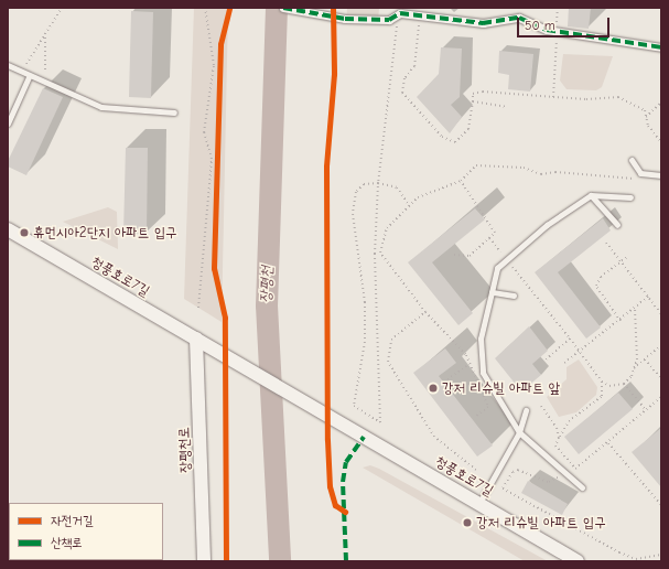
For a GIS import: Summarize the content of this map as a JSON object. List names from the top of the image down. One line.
{"streets":{"street":["청풍호로7길","장평천로"]},"crossings":[["청풍호로7길","장평천로"]],"water":["장평천"],"places":["휴먼시아2단지 아파트 입구","강저 리슈빌 아파트 앞","강저 리슈빌 아파트 입구"],"legend":["자전거길","산책로"],"scale_bar":"50 m"}
